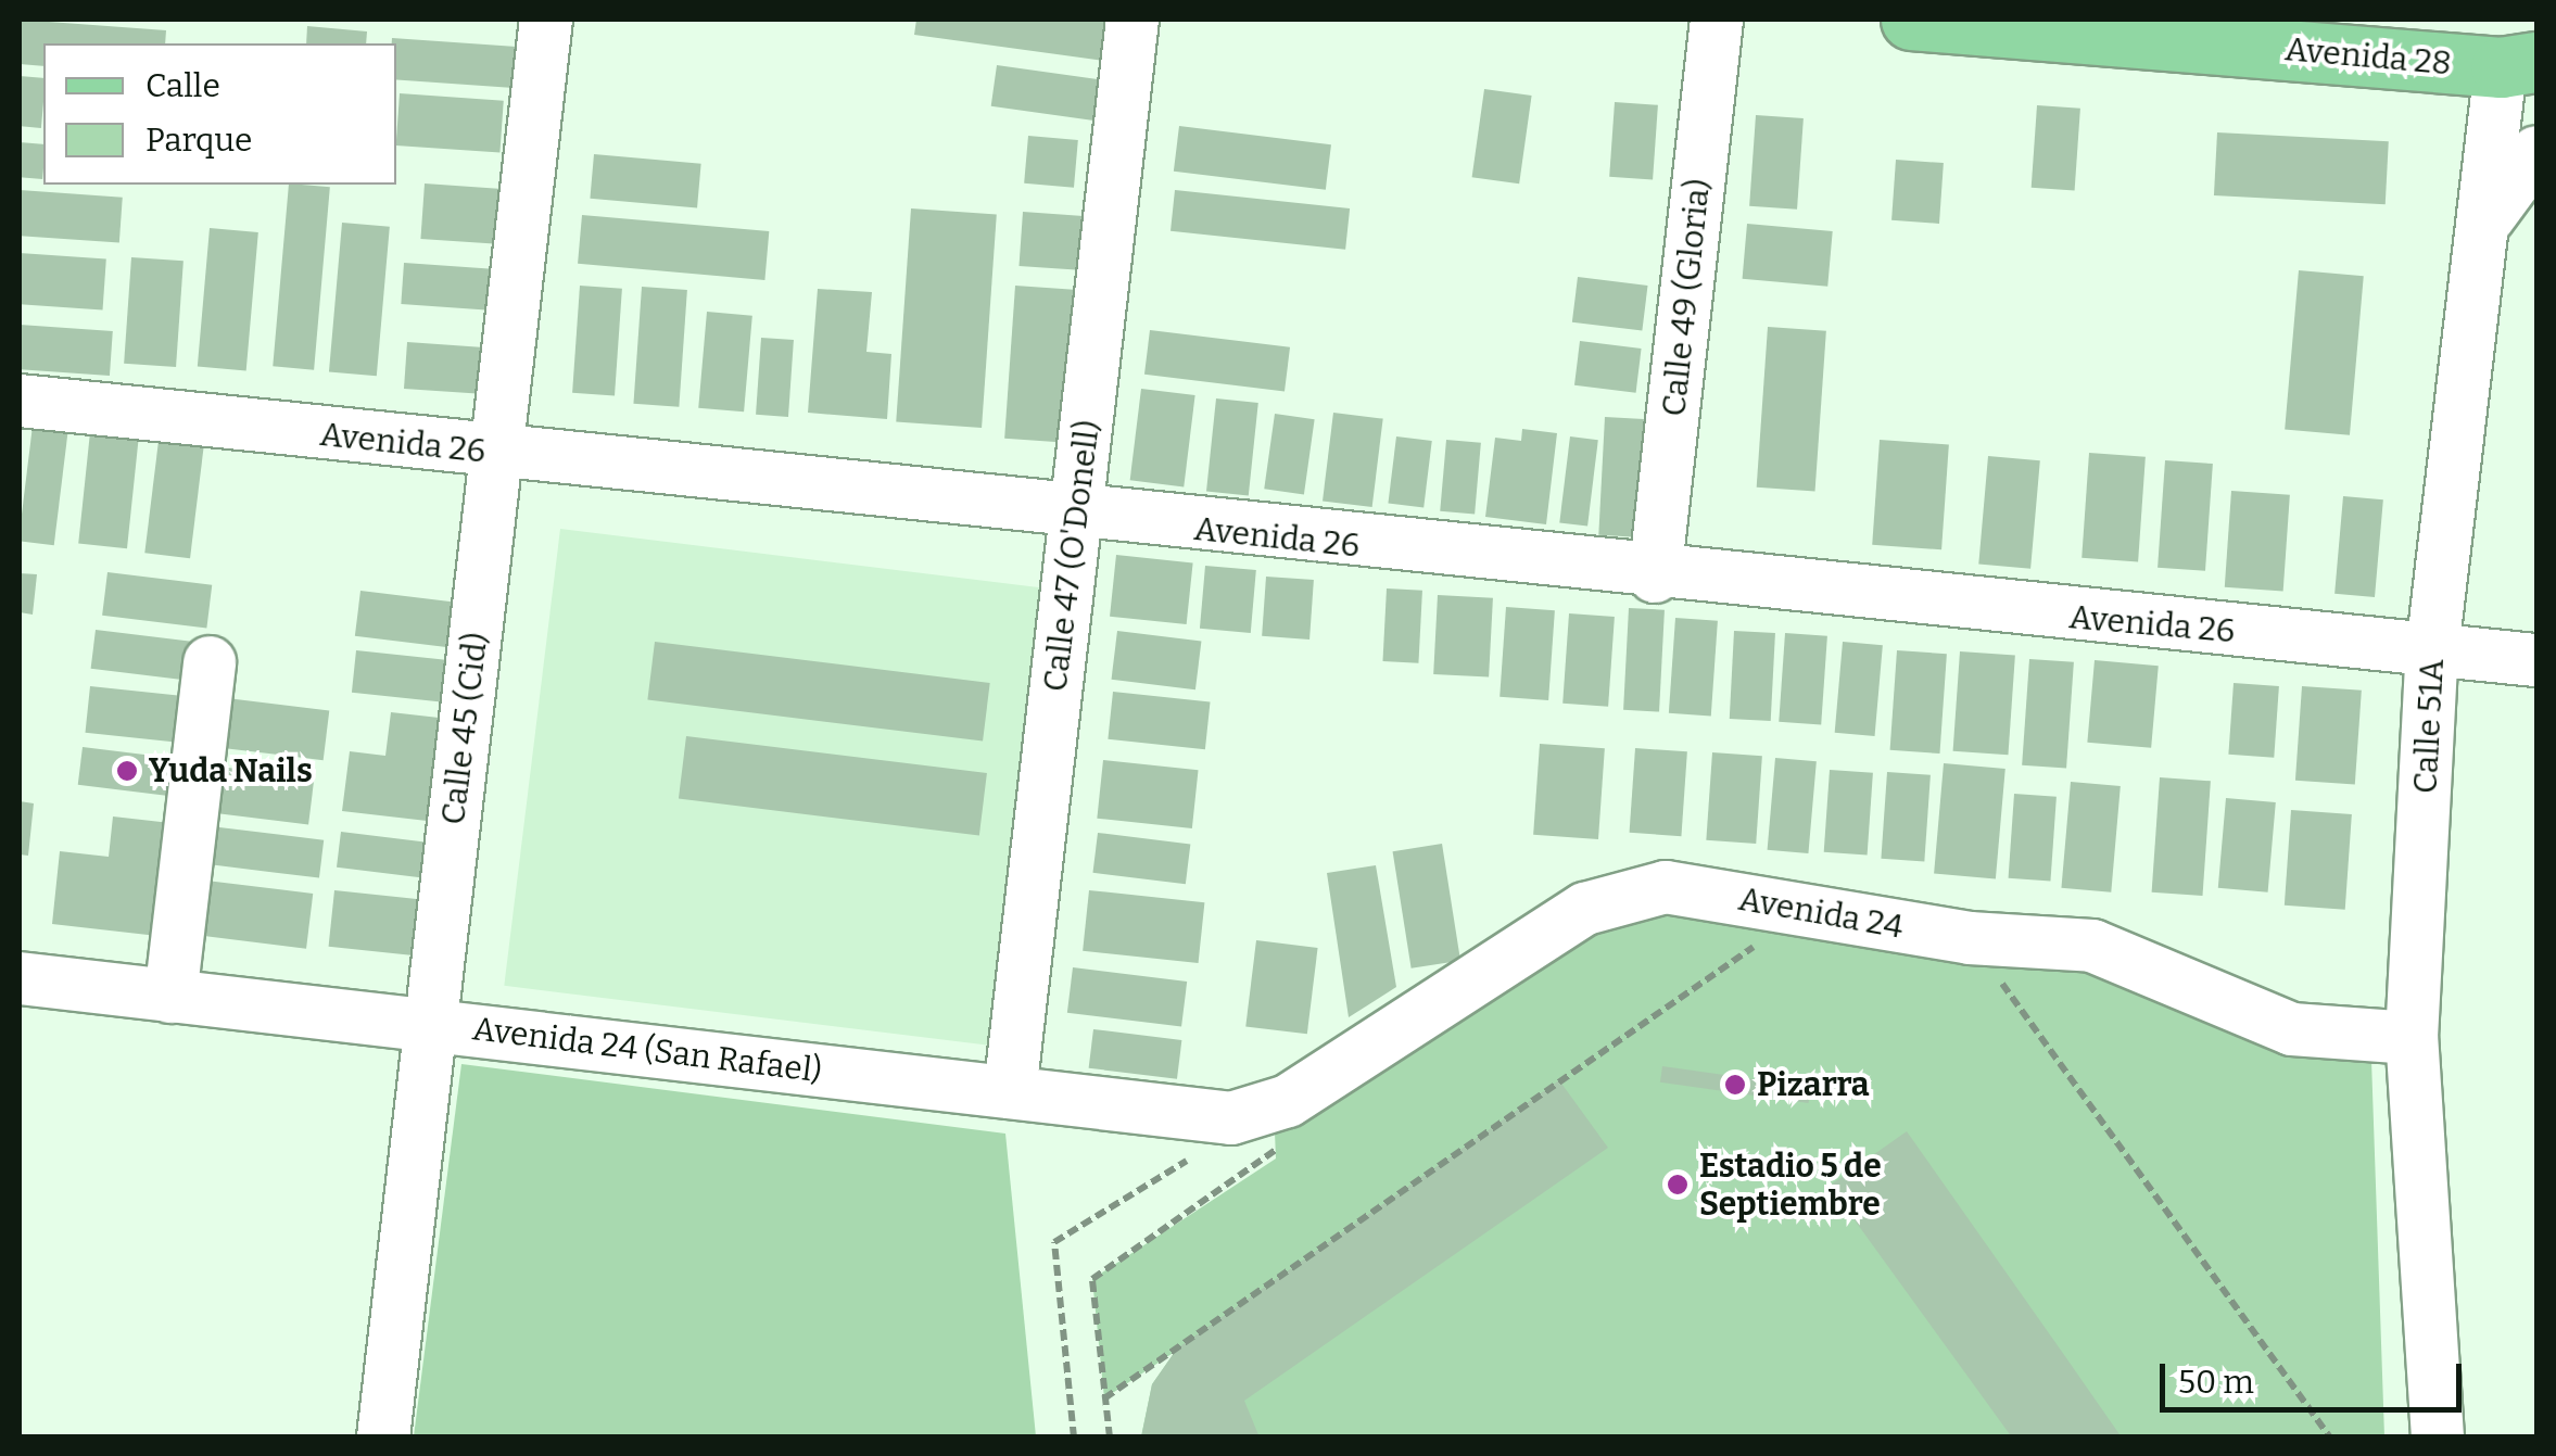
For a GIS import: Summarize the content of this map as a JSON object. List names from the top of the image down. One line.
{"streets":{"main road":["Avenida 28"],"street":["Calle 49 (Gloria)","Avenida 26","Calle 47 (O'Donell)","Calle 51A","Calle 45 (Cid)","Avenida 24","Avenida 24 (San Rafael)"]},"crossings":[["Avenida 28","Calle 51A"],["Calle 49 (Gloria)","Avenida 26"],["Avenida 26","Calle 47 (O'Donell)"],["Avenida 26","Calle 51A"],["Avenida 26","Calle 45 (Cid)"],["Calle 47 (O'Donell)","Avenida 24 (San Rafael)"],["Calle 51A","Avenida 24"],["Calle 45 (Cid)","Avenida 24 (San Rafael)"],["Avenida 24","Avenida 24 (San Rafael)"]],"places":["Yuda Nails","Pizarra","Estadio 5 de Septiembre"],"legend":["Calle","Parque"],"scale_bar":"50 m"}
